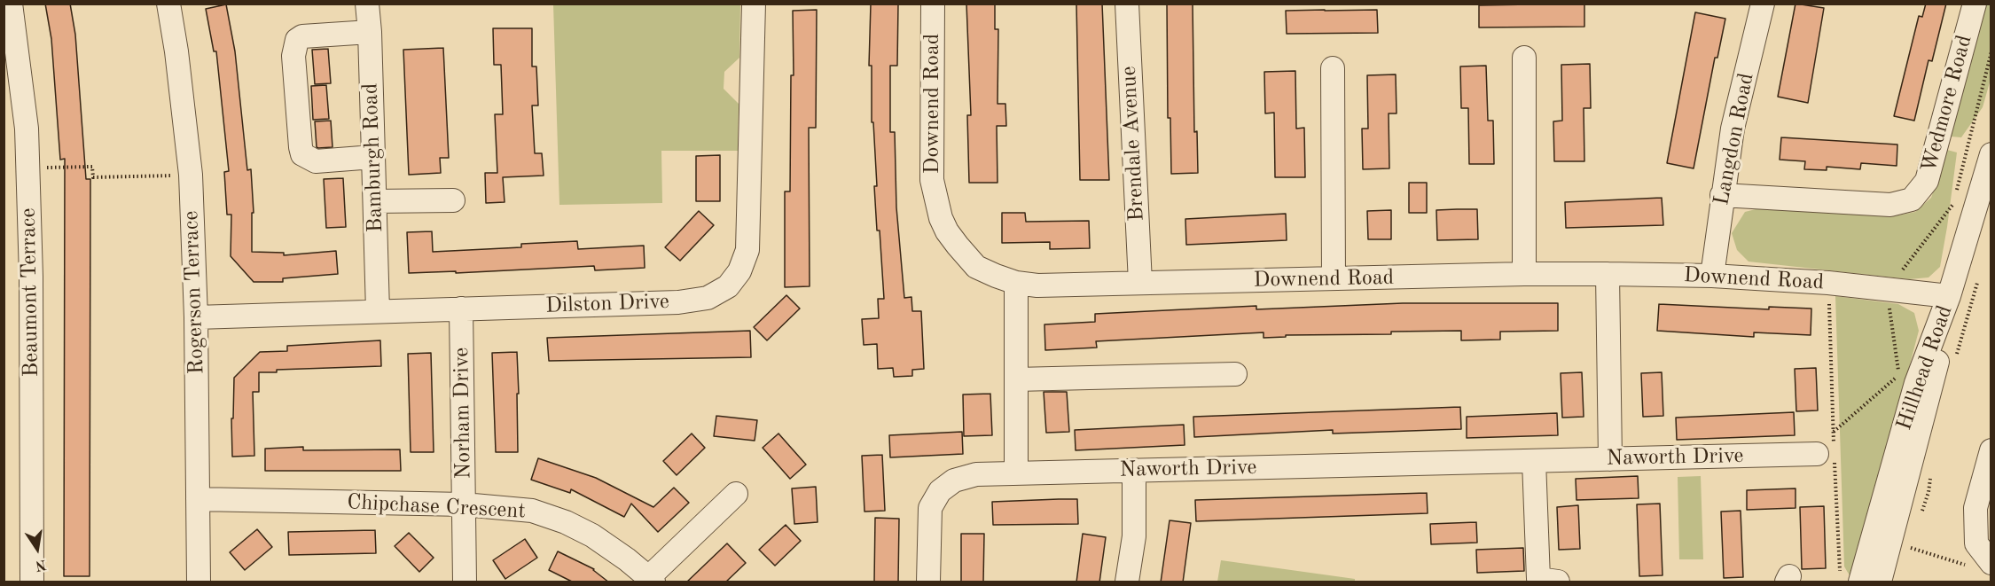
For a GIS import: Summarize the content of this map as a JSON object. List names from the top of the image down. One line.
{"streets":{"street":["Downend Road","Wedmore Road","Langdon Road","Brendale Avenue","Bamburgh Road","Beaumont Terrace","Rogerson Terrace","Dilston Drive","Hillhead Road","Norham Drive","Naworth Drive","Chipchase Crescent"]},"crossings":[["Downend Road","Langdon Road"],["Downend Road","Brendale Avenue"],["Downend Road","Hillhead Road"],["Wedmore Road","Langdon Road"],["Bamburgh Road","Dilston Drive"],["Rogerson Terrace","Dilston Drive"],["Rogerson Terrace","Chipchase Crescent"],["Dilston Drive","Norham Drive"],["Norham Drive","Chipchase Crescent"]],"north":"bottom"}
